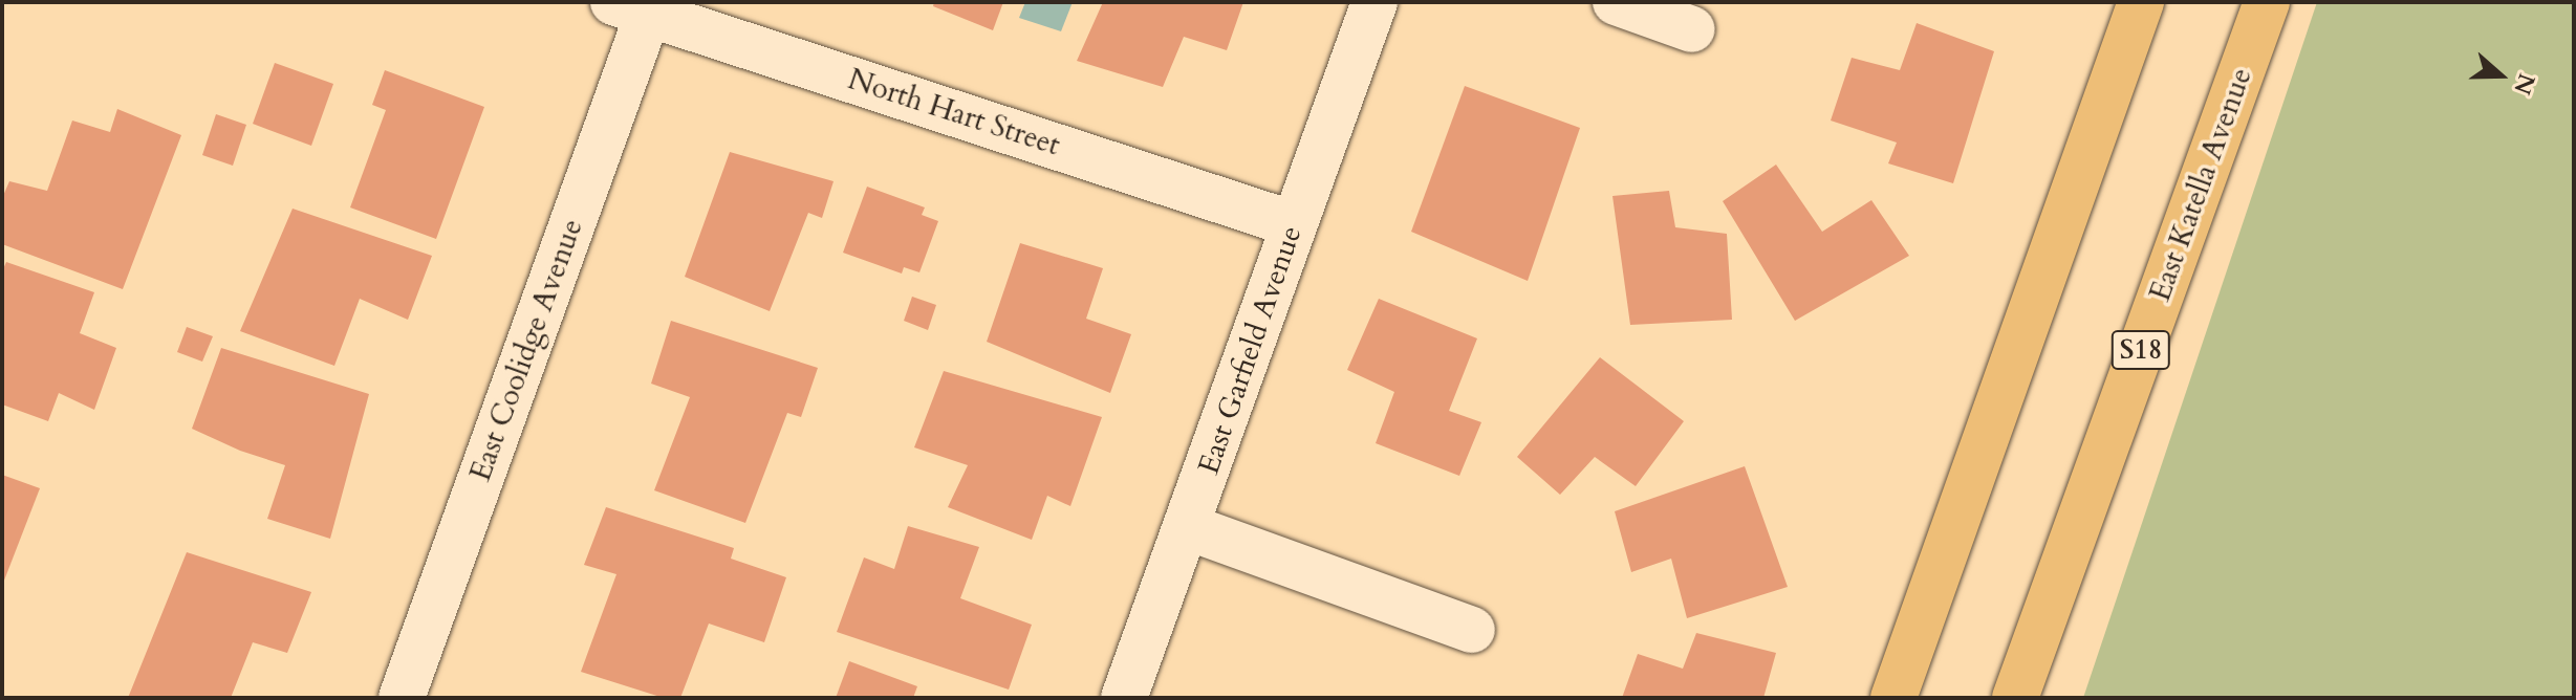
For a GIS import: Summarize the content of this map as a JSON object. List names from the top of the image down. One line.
{"streets":{"main road":["East Katella Avenue","S18"],"street":["North Hart Street","East Coolidge Avenue","East Garfield Avenue"]},"crossings":[["North Hart Street","East Coolidge Avenue"],["North Hart Street","East Garfield Avenue"]],"north":"right"}
